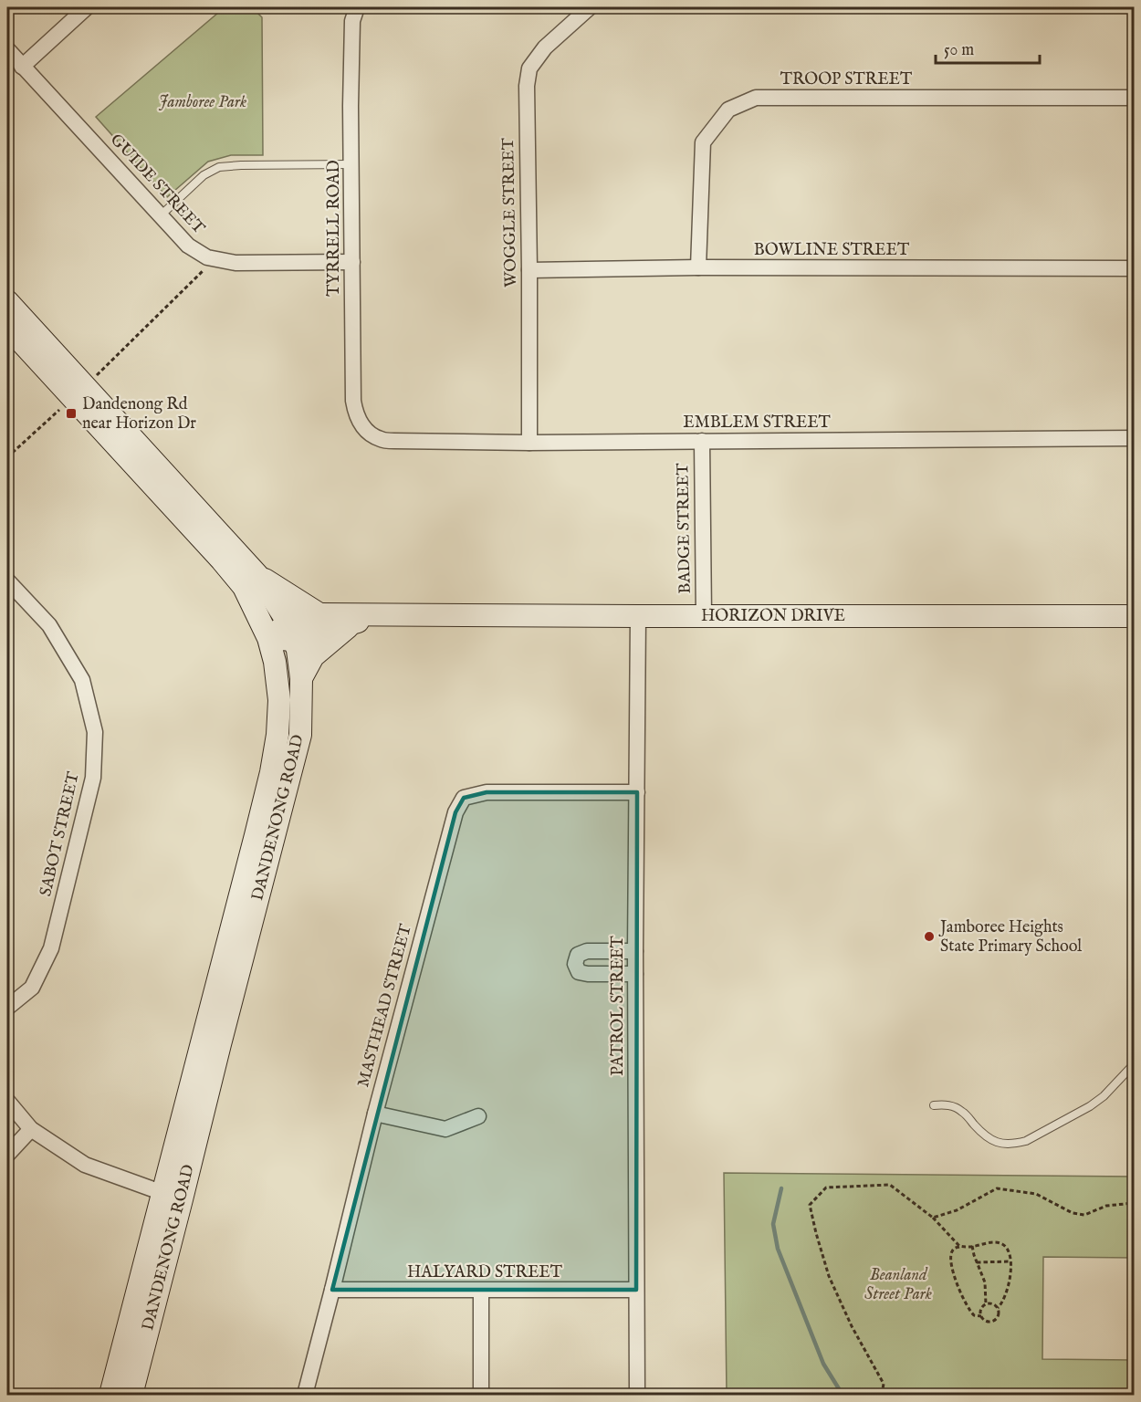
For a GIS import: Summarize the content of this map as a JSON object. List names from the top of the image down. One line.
{"streets":{"main road":["HORIZON DRIVE","DANDENONG ROAD"],"street":["TROOP STREET","GUIDE STREET","WOGGLE STREET","TYRRELL ROAD","BOWLINE STREET","EMBLEM STREET","BADGE STREET","SABOT STREET","MASTHEAD STREET","PATROL STREET","HALYARD STREET"]},"crossings":[["TROOP STREET","BOWLINE STREET"],["GUIDE STREET","TYRRELL ROAD"],["WOGGLE STREET","BOWLINE STREET"],["WOGGLE STREET","EMBLEM STREET"],["TYRRELL ROAD","EMBLEM STREET"],["EMBLEM STREET","BADGE STREET"],["BADGE STREET","HORIZON DRIVE"],["HORIZON DRIVE","DANDENONG ROAD"],["HORIZON DRIVE","PATROL STREET"],["MASTHEAD STREET","PATROL STREET"],["MASTHEAD STREET","HALYARD STREET"],["PATROL STREET","HALYARD STREET"]],"parks":["Jamboree Park","Beanland Street Park"],"places":{"transit":["Dandenong Rd near Horizon Dr"],"other":["Jamboree Heights State Primary School"]},"scale_bar":"50 m"}
